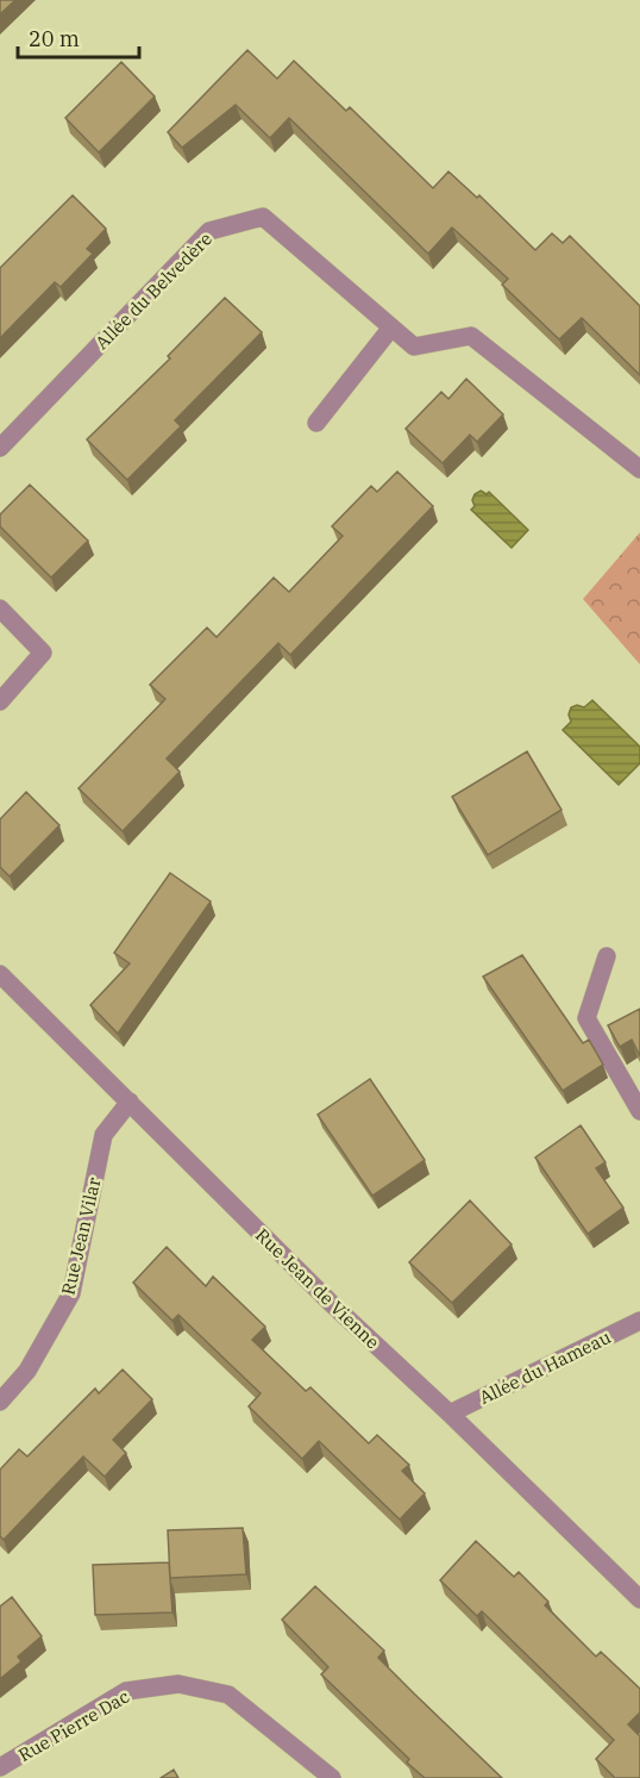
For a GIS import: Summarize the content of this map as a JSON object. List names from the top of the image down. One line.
{"streets":{"street":["Allée du Belvedère","Rue Jean Vilar","Rue Jean de Vienne","Allée du Hameau","Rue Pierre Dac"]},"crossings":[["Rue Jean Vilar","Rue Jean de Vienne"],["Rue Jean de Vienne","Allée du Hameau"]],"scale_bar":"20 m"}
